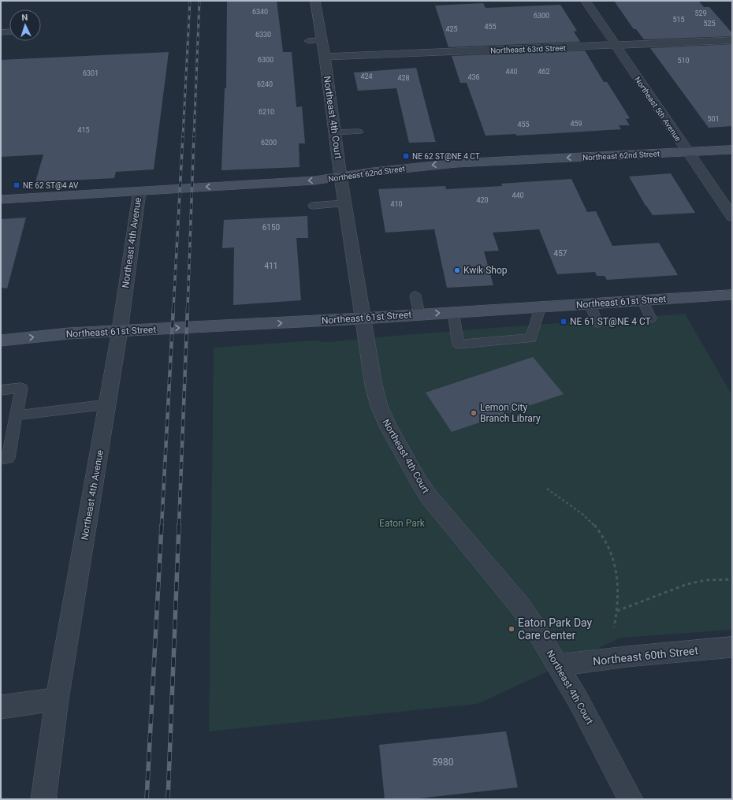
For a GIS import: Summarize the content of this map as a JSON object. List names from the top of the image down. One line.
{"streets":{"main road":["Northeast 62nd Street","Northeast 61st Street"],"street":["Northeast 63rd Street","Northeast 5th Avenue","Northeast 4th Court","Northeast 4th Avenue","Northeast 60th Street"]},"crossings":[["Northeast 63rd Street","Northeast 5th Avenue"],["Northeast 63rd Street","Northeast 4th Court"],["Northeast 5th Avenue","Northeast 62nd Street"],["Northeast 4th Court","Northeast 62nd Street"],["Northeast 4th Court","Northeast 61st Street"],["Northeast 4th Court","Northeast 60th Street"],["Northeast 62nd Street","Northeast 4th Avenue"],["Northeast 4th Avenue","Northeast 61st Street"]],"one_way":["Northeast 62nd Street","Northeast 61st Street"],"parks":["Eaton Park"],"places":{"transit":["NE 62 ST@NE 4 CT","NE 62 ST@4 AV","NE 61 ST@NE 4 CT"],"other":["Kwik Shop","Lemon City Branch Library","Eaton Park Day Care Center"]},"house_numbers":["6340","529","6300","515","525","455","425","6330","6300","510","440","462","6301","424","436","428","6240","6210","501","459","455","415","6200","440","420","410","6150","457","411","5980"],"north":"top"}
